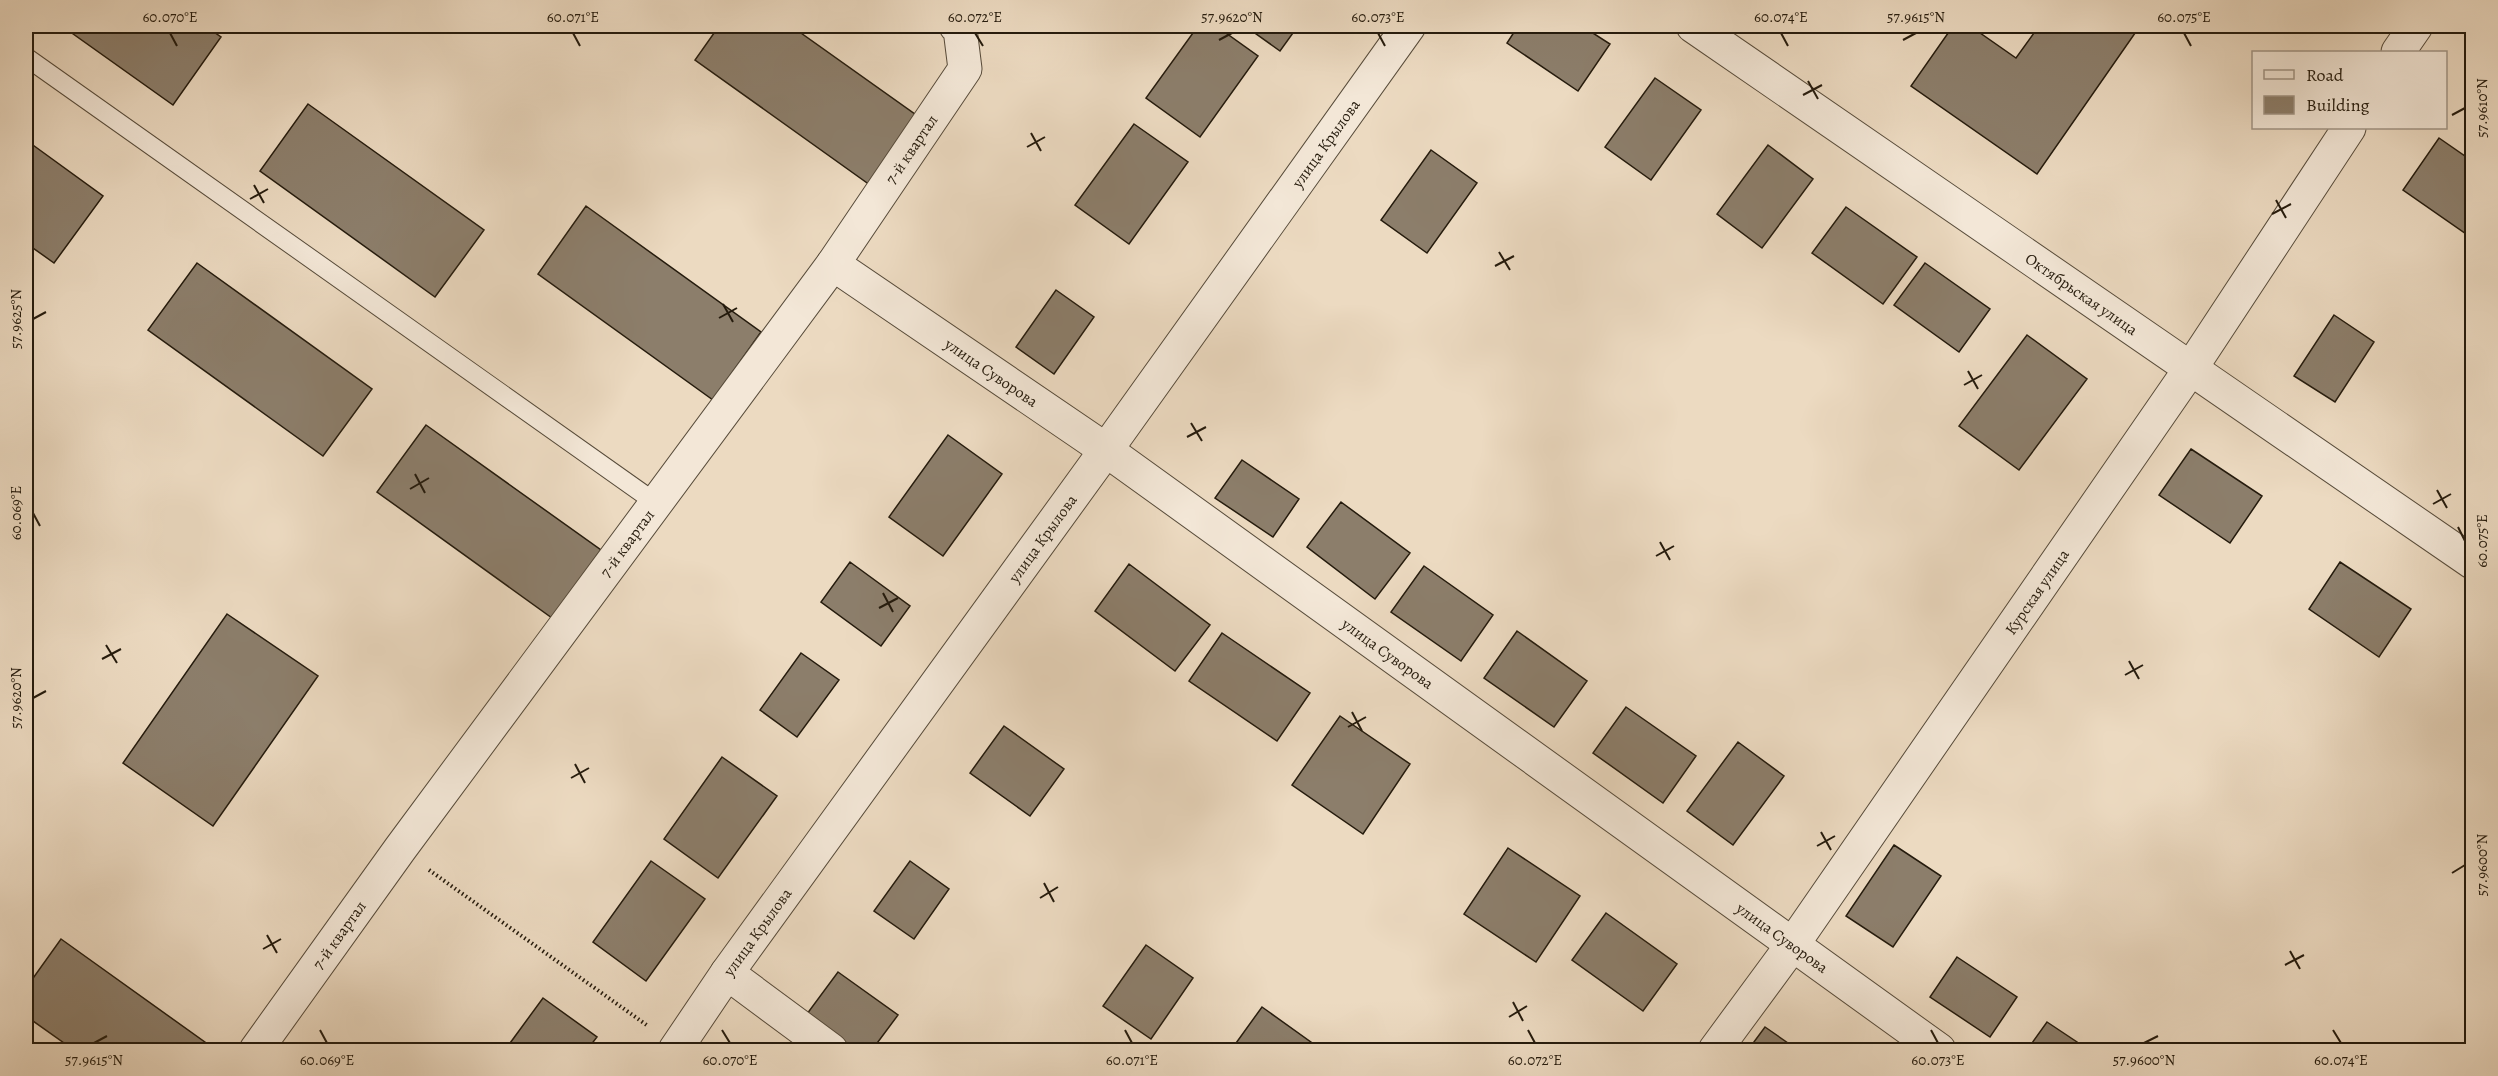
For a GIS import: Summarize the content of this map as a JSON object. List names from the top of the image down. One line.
{"streets":{"street":["улица Крылова","7-й квартал","Октябрьская улица","улица Суворова","Курская улица"]},"crossings":[["улица Крылова","улица Суворова"],["7-й квартал","улица Суворова"],["Октябрьская улица","Курская улица"],["улица Суворова","Курская улица"]],"legend":["Road","Building"],"coordinates":["60.070°E","60.071°E","60.072°E","57.9620°N","60.073°E","60.074°E","57.9615°N","60.075°E","57.9610°N","57.9625°N","60.069°E","57.9600°N"]}
